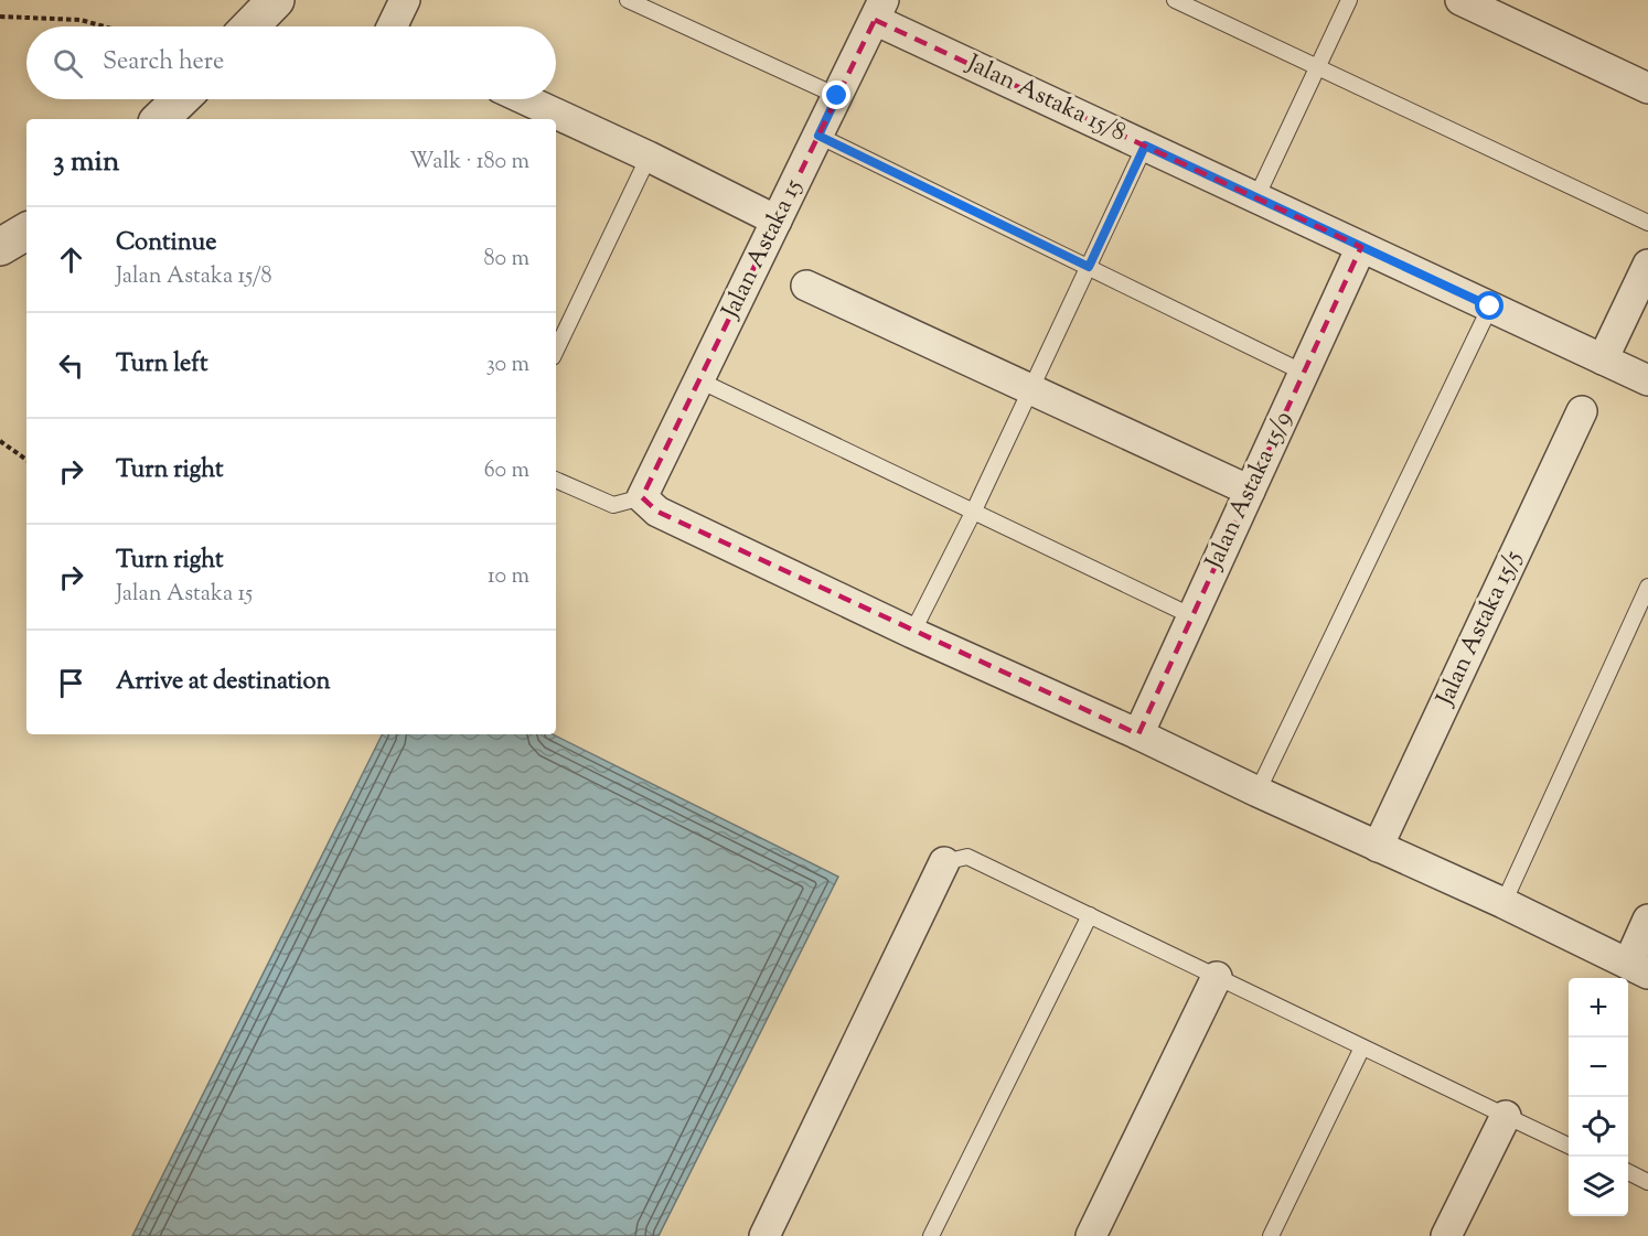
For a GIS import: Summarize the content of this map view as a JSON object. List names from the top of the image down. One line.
{"streets":{"street":["Jalan Astaka 15/8","Jalan Astaka 15","Jalan Astaka 15/9","Jalan Astaka 15/5"]},"crossings":[["Jalan Astaka 15/8","Jalan Astaka 15"],["Jalan Astaka 15/8","Jalan Astaka 15/9"]],"page":{"search":"Search here","heading":["3 min","Walk · 180 m"],"list":[["Continue","Jalan Astaka 15/8","80 m"],["Turn left","30 m"],["Turn right","60 m"],["Turn right","Jalan Astaka 15","10 m"],"Arrive at destination"],"map_buttons":["+","−"]}}
